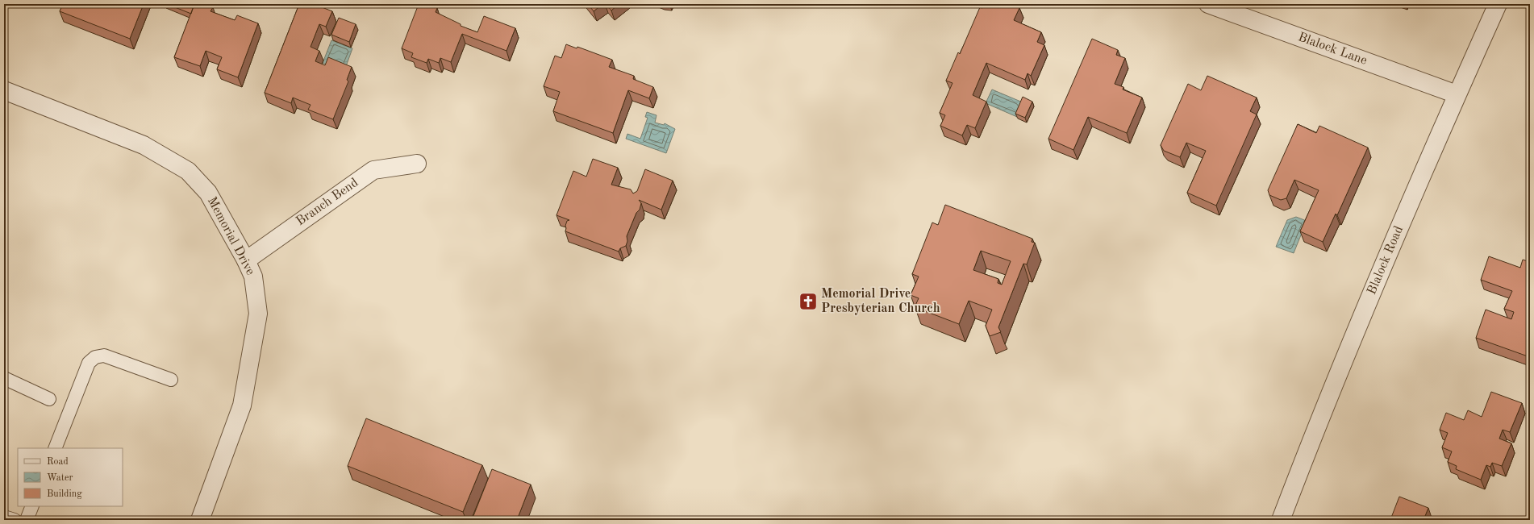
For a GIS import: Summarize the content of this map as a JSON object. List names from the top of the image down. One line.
{"streets":{"street":["Blalock Lane","Branch Bend","Memorial Drive","Blalock Road"]},"crossings":[["Blalock Lane","Blalock Road"],["Branch Bend","Memorial Drive"]],"places":{"church":["Memorial Drive Presbyterian Church"]},"legend":["Road","Water","Building"]}
